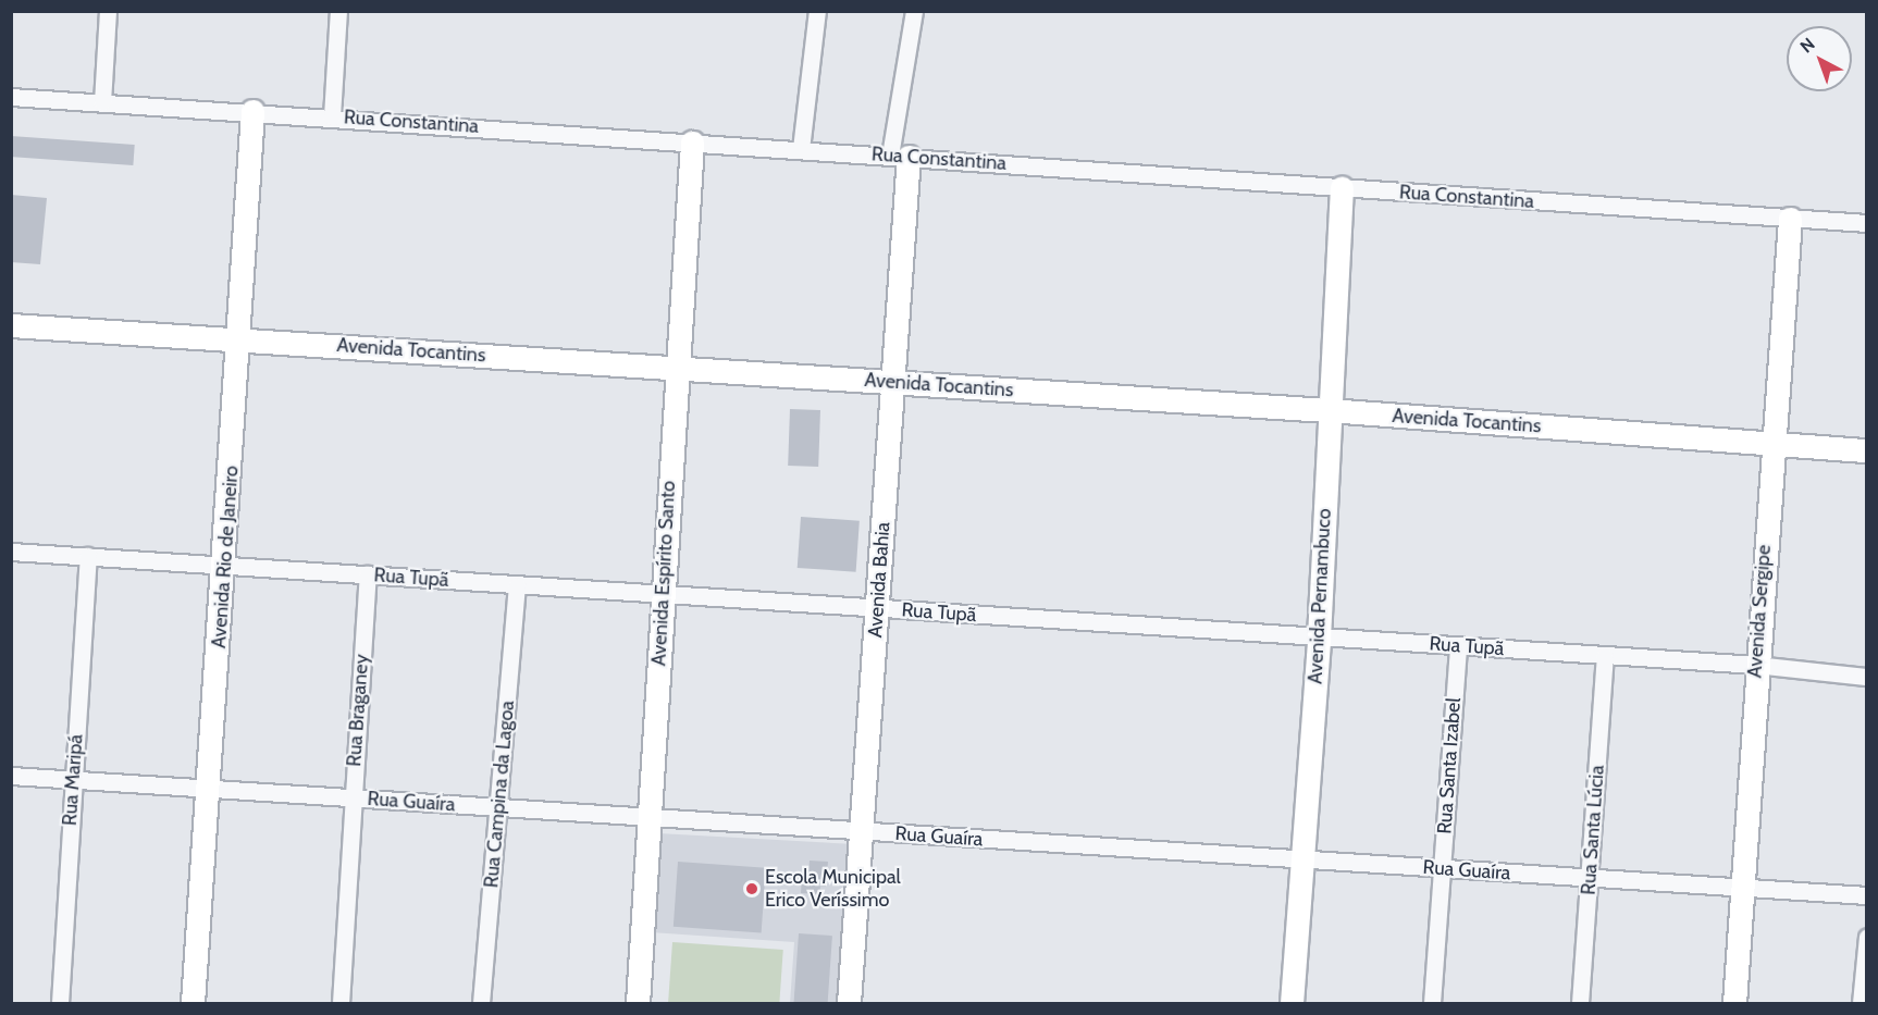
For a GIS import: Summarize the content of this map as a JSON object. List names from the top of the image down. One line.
{"streets":{"street":["Rua Constantina","Avenida Tocantins","Avenida Rio de Janeiro","Avenida Espírito Santo","Rua Tupã","Avenida Bahia","Avenida Pernambuco","Avenida Sergipe","Rua Braganey","Rua Santa Izabel","Rua Maripá","Rua Campina da Lagoa","Rua Guaíra","Rua Santa Lúcia"]},"crossings":[["Rua Constantina","Avenida Rio de Janeiro"],["Rua Constantina","Avenida Espírito Santo"],["Rua Constantina","Avenida Bahia"],["Rua Constantina","Avenida Pernambuco"],["Rua Constantina","Avenida Sergipe"],["Avenida Tocantins","Avenida Rio de Janeiro"],["Avenida Tocantins","Avenida Espírito Santo"],["Avenida Tocantins","Avenida Bahia"],["Avenida Tocantins","Avenida Pernambuco"],["Avenida Tocantins","Avenida Sergipe"],["Avenida Rio de Janeiro","Rua Tupã"],["Avenida Rio de Janeiro","Rua Guaíra"],["Avenida Espírito Santo","Rua Tupã"],["Avenida Espírito Santo","Rua Guaíra"],["Rua Tupã","Avenida Bahia"],["Rua Tupã","Avenida Pernambuco"],["Rua Tupã","Avenida Sergipe"],["Rua Tupã","Rua Braganey"],["Rua Tupã","Rua Santa Izabel"],["Rua Tupã","Rua Maripá"],["Rua Tupã","Rua Campina da Lagoa"],["Rua Tupã","Rua Santa Lúcia"],["Avenida Bahia","Rua Guaíra"],["Avenida Pernambuco","Rua Guaíra"],["Avenida Sergipe","Rua Guaíra"],["Rua Braganey","Rua Guaíra"],["Rua Santa Izabel","Rua Guaíra"],["Rua Maripá","Rua Guaíra"],["Rua Campina da Lagoa","Rua Guaíra"],["Rua Guaíra","Rua Santa Lúcia"]],"places":["Escola Municipal Erico Veríssimo"],"north":"top left"}
